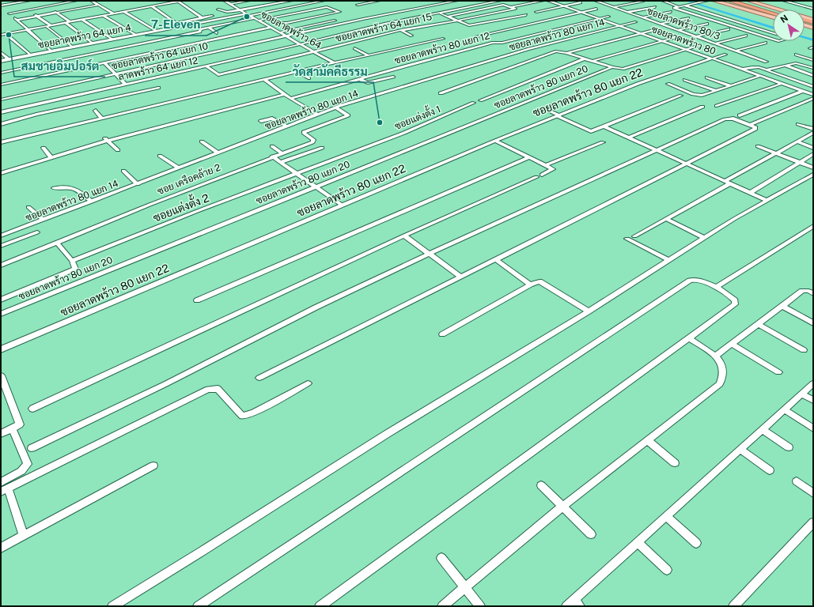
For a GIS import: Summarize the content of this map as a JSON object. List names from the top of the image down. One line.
{"streets":{"street":["ซอยลาดพร้าว 80/3","ซอยลาดพร้าว 64 แยก 15","ซอยลาดพร้าว 64","ซอยลาดพร้าว 80 แยก 14","ซอยลาดพร้าว 64 แยก 4","ซอยลาดพร้าว 80","ซอยลาดพร้าว 80 แยก 12","ซอยลาดพร้าว 64 แยก 10","ลาดพร้าว 64 แยก 12","ซอยลาดพร้าว 80 แยก 20","ซอยลาดพร้าว 80 แยก 22","ซอยแต่งตั้ง 1","ซอย เครือคล้าย 2","ซอยแต่งตั้ง 2"]},"crossings":[["ซอยลาดพร้าว 64 แยก 15","ซอยลาดพร้าว 64"],["ซอยลาดพร้าว 64 แยก 15","ลาดพร้าว 64 แยก 12"],["ซอยลาดพร้าว 64","ซอยลาดพร้าว 64 แยก 4"],["ซอยลาดพร้าว 64","ซอยลาดพร้าว 64 แยก 10"],["ซอยลาดพร้าว 64","ลาดพร้าว 64 แยก 12"],["ซอยลาดพร้าว 80 แยก 14","ซอยลาดพร้าว 80"],["ซอยลาดพร้าว 80 แยก 14","ซอย เครือคล้าย 2"],["ซอยลาดพร้าว 80","ซอยลาดพร้าว 80 แยก 12"],["ซอยลาดพร้าว 80","ซอยลาดพร้าว 80 แยก 20"],["ซอยลาดพร้าว 80","ซอยลาดพร้าว 80 แยก 22"],["ซอยแต่งตั้ง 1","ซอยแต่งตั้ง 2"]],"places":["7-Eleven","สมชายอิมปอร์ต","วัดสามัคคีธรรม"],"north":"top left"}
